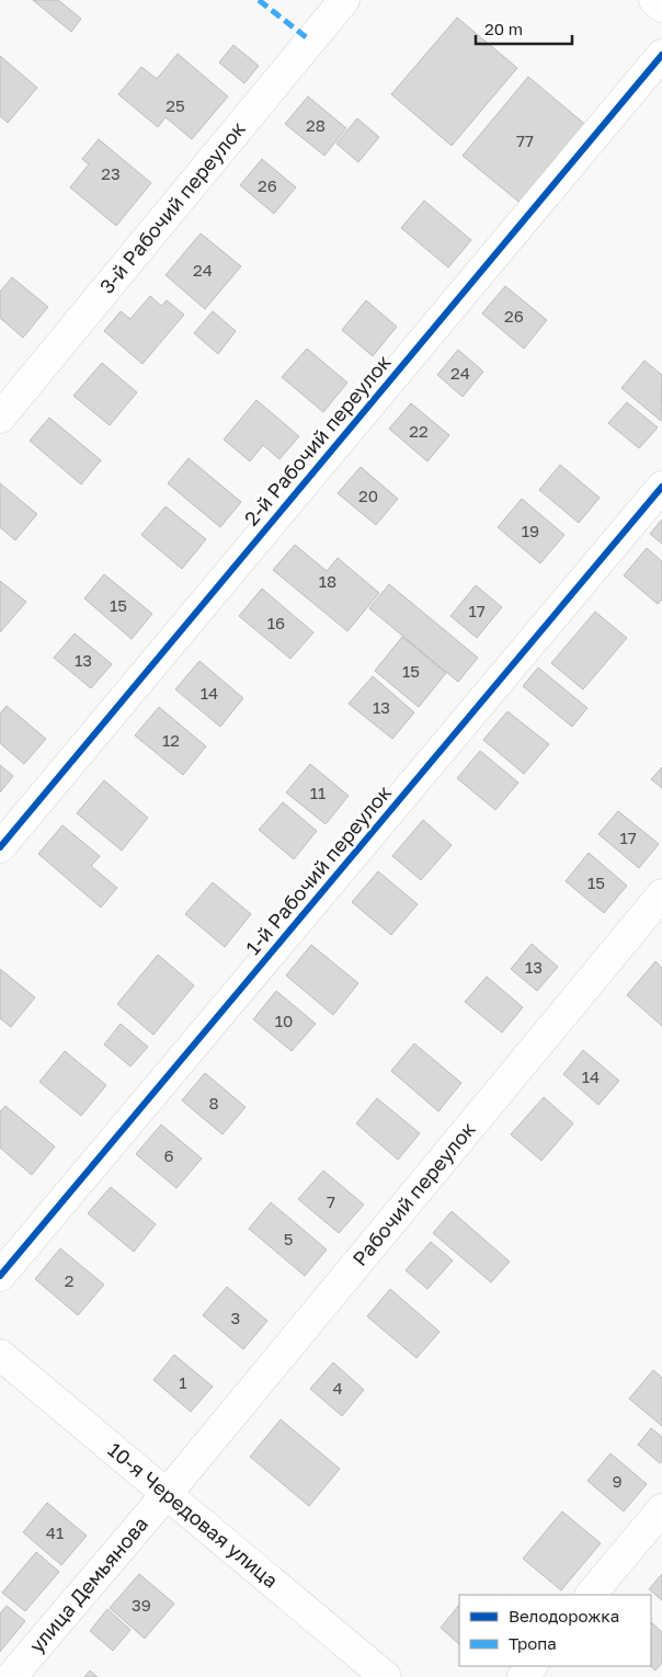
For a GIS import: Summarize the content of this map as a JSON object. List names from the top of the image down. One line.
{"streets":{"street":["3-й Рабочий переулок","2-й Рабочий переулок","1-й Рабочий переулок","Рабочий переулок","10-я Чередовая улица","улица Демьянова"]},"crossings":[["Рабочий переулок","10-я Чередовая улица"],["Рабочий переулок","улица Демьянова"],["10-я Чередовая улица","улица Демьянова"]],"house_numbers":["25","28","77","23","26","24","26","24","22","20","19","18","15","17","16","13","15","14","13","12","11","17","15","13","10","14","8","6","7","5","2","3","1","4","9","41","39"],"legend":["Велодорожка","Тропа"],"scale_bar":"20 m"}
